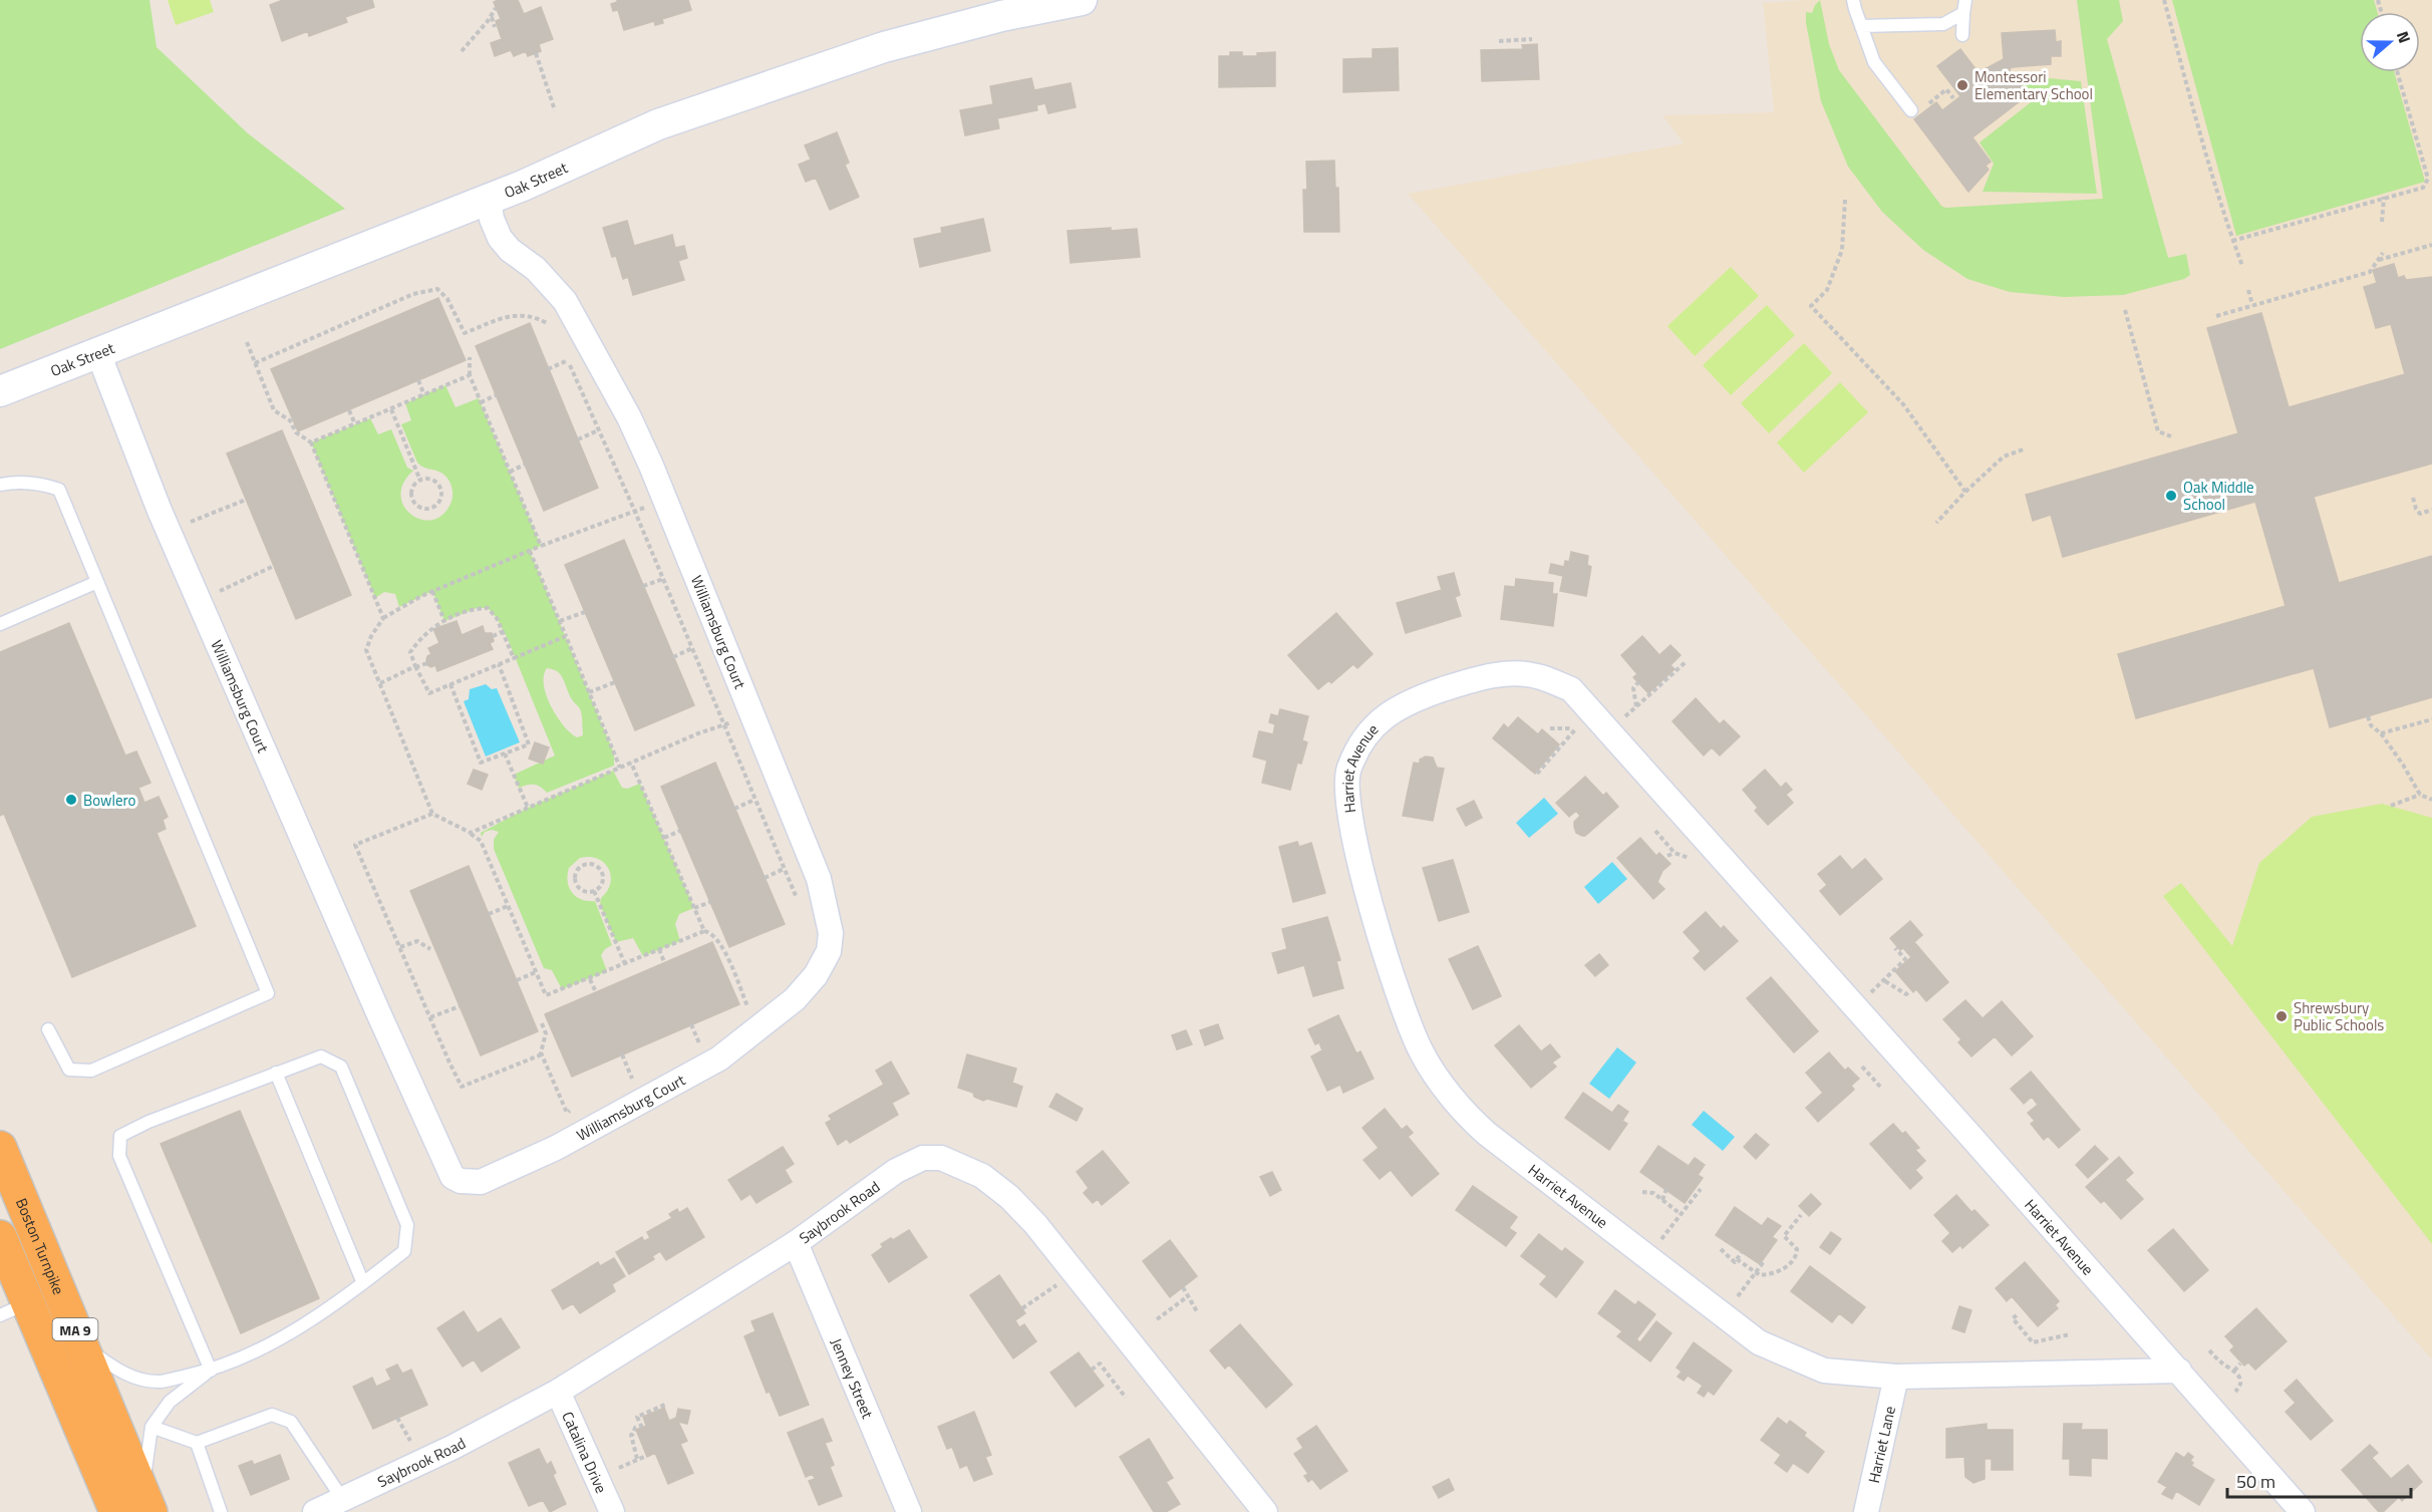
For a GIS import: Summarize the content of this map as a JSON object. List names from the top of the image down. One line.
{"streets":{"highway":["Boston Turnpike","MA 9"],"street":["Oak Street","Williamsburg Court","Harriet Avenue","Saybrook Road","Jenney Street","Harriet Lane","Catalina Drive"]},"crossings":[["Oak Street","Williamsburg Court"],["Harriet Avenue","Harriet Lane"],["Saybrook Road","Jenney Street"],["Saybrook Road","Catalina Drive"]],"places":["Montessori Elementary School","Oak Middle School","Bowlero","Shrewsbury Public Schools"],"scale_bar":"50 m","north":"right"}
